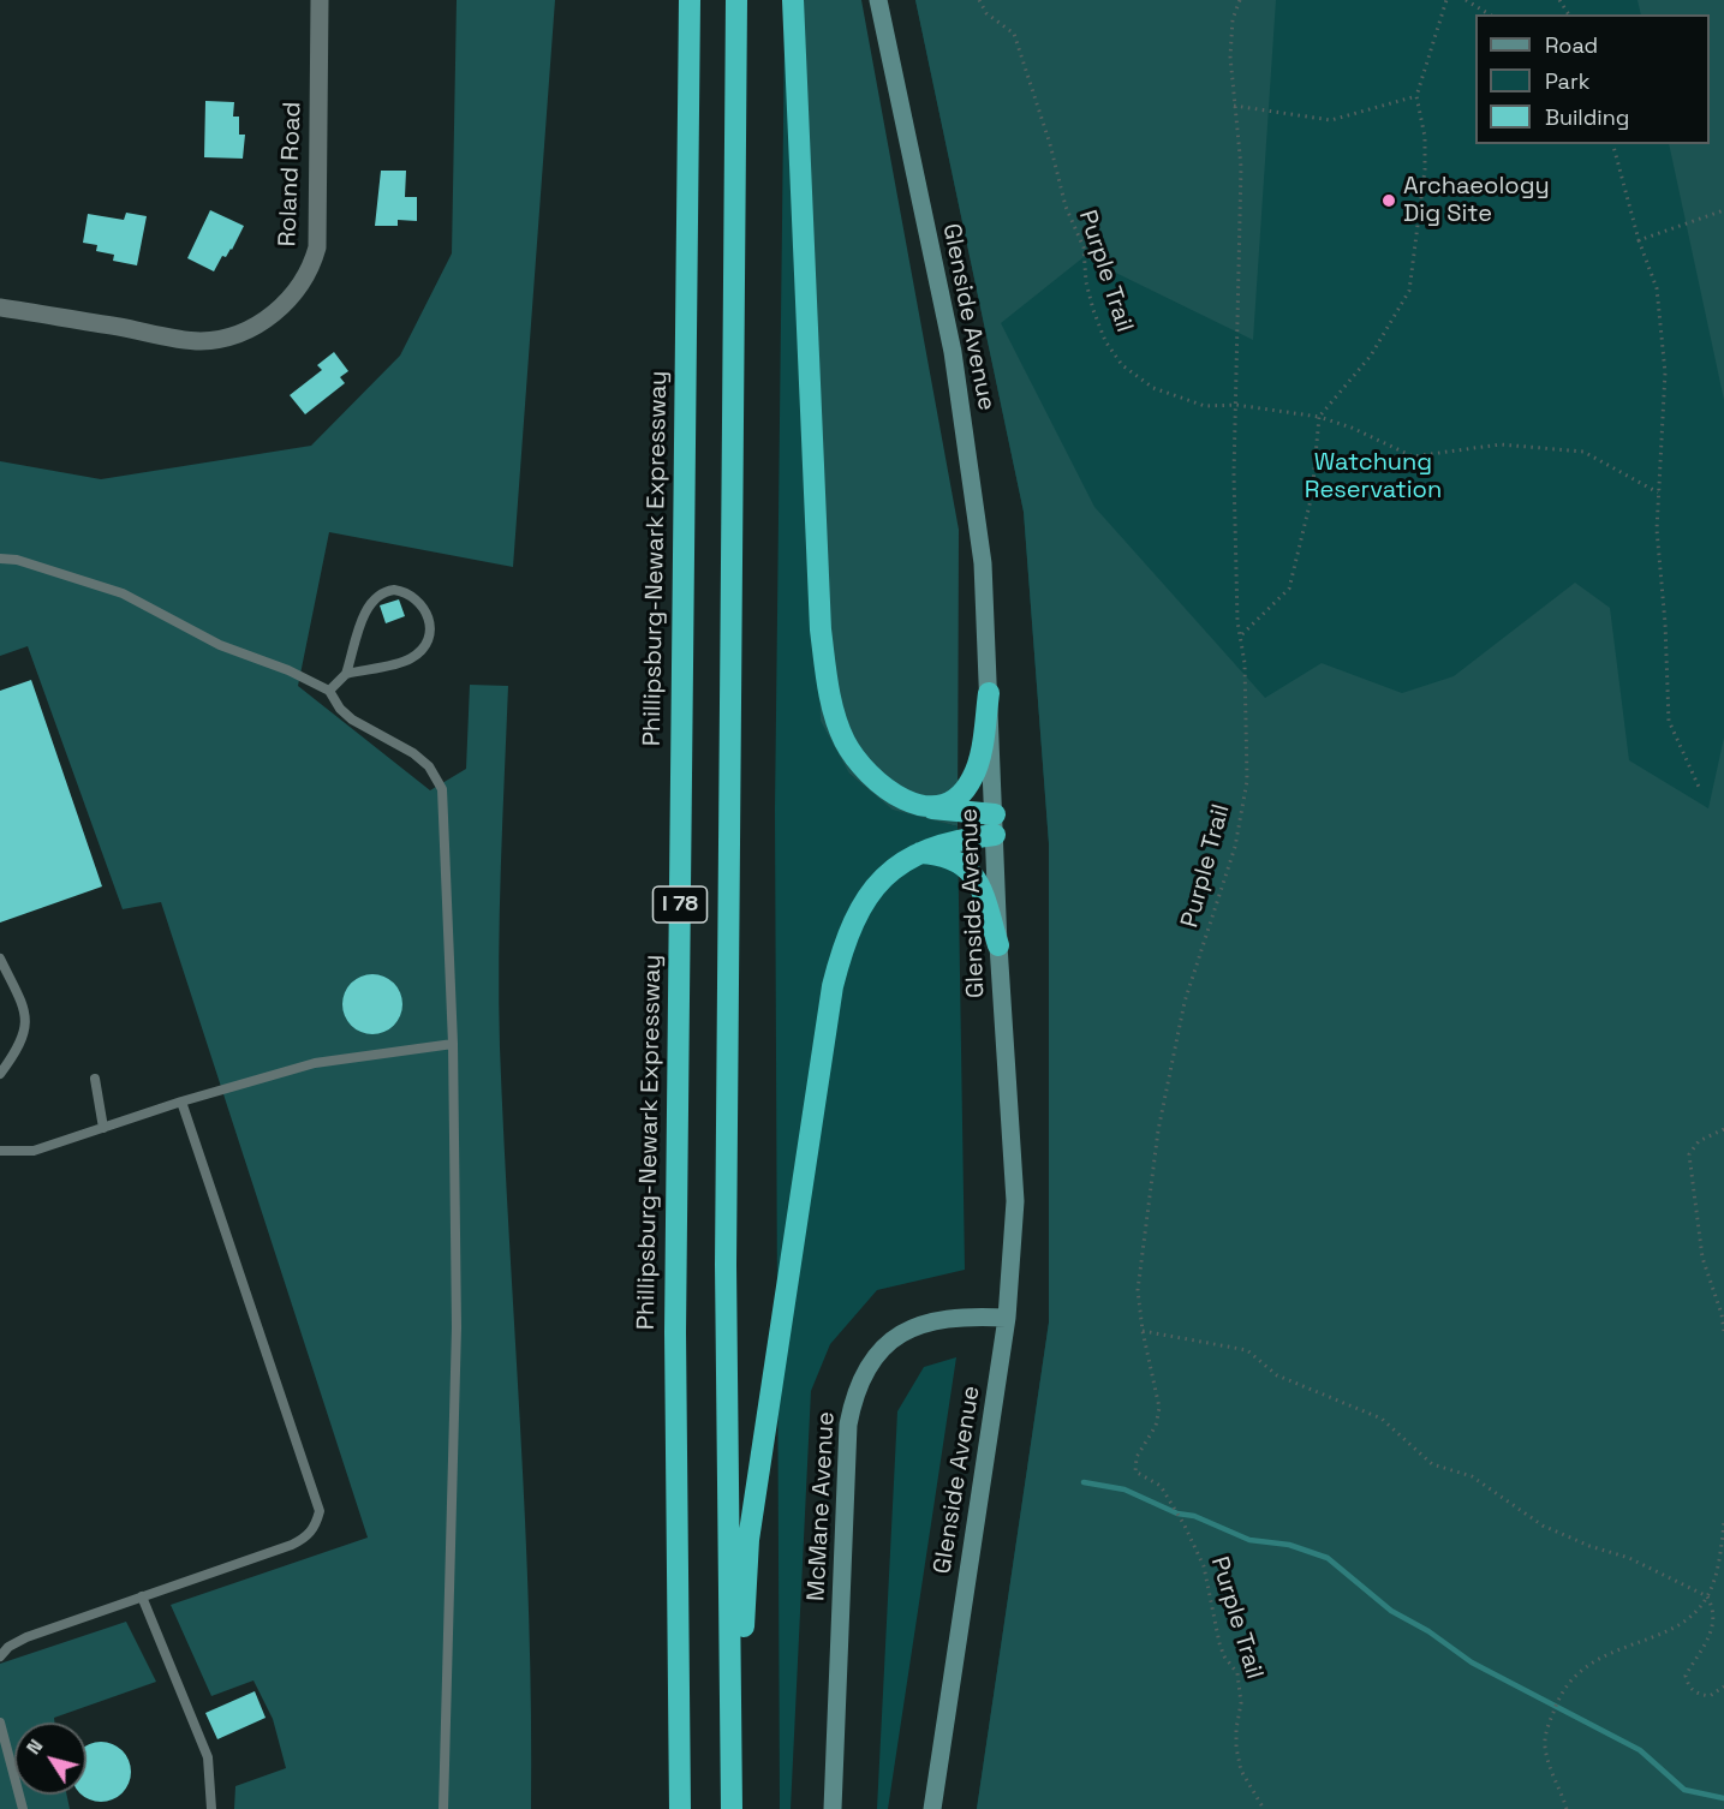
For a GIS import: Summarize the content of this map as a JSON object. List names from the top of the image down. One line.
{"streets":{"highway":["Phillipsburg-Newark Expressway","I 78"],"main road":["Glenside Avenue","McMane Avenue"],"street":["Roland Road"],"path":["Purple Trail"]},"crossings":[["Glenside Avenue","McMane Avenue"]],"parks":["Watchung Reservation"],"places":["Archaeology Dig Site"],"legend":["Road","Park","Building"],"north":"top left"}
